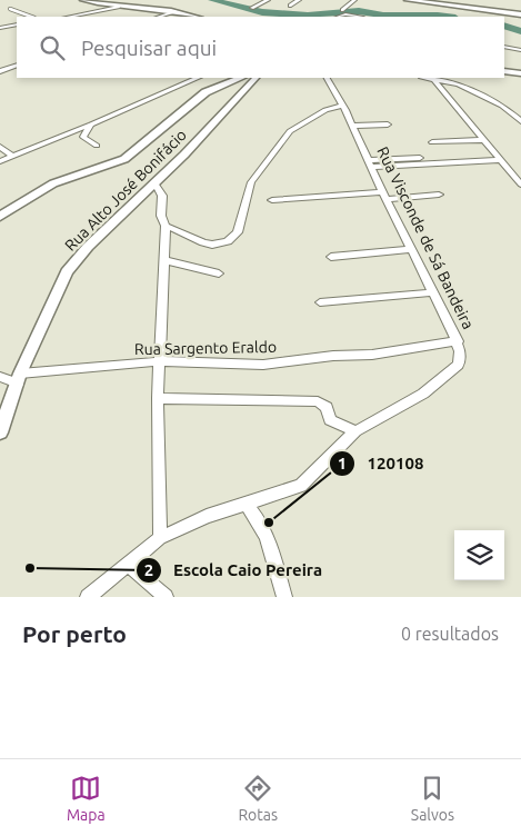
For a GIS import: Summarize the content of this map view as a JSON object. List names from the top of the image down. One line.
{"streets":{"street":["Rua Alto José Bonifácio","Rua Visconde de Sá Bandeira","Rua Sargento Eraldo"]},"crossings":[["Rua Alto José Bonifácio","Rua Sargento Eraldo"],["Rua Visconde de Sá Bandeira","Rua Sargento Eraldo"]],"places":["120108","Escola Caio Pereira"],"page":{"search":"Pesquisar aqui","heading":["Por perto","0 resultados"],"nav":["Mapa","Rotas","Salvos"]}}
